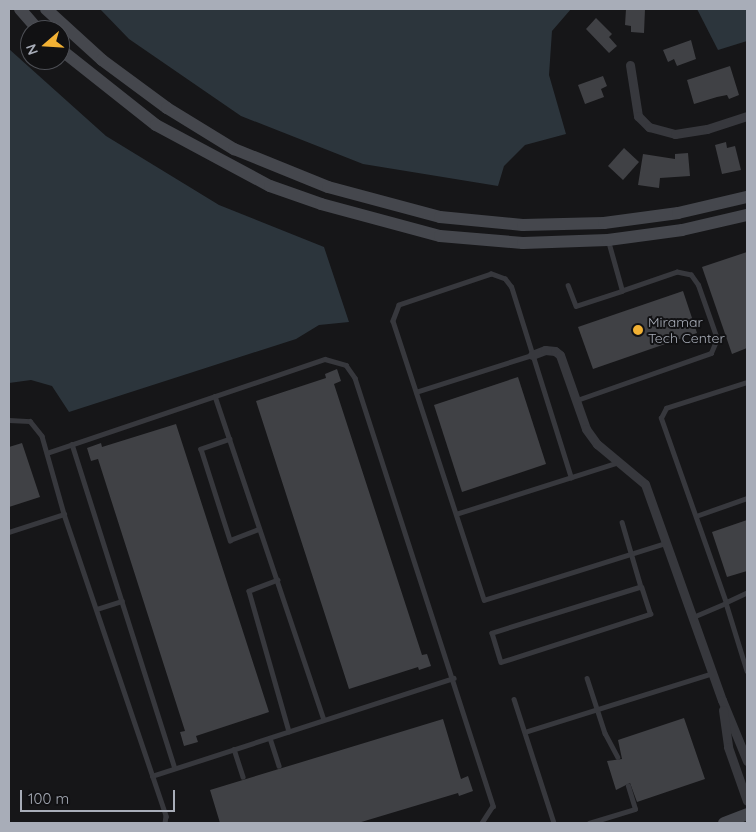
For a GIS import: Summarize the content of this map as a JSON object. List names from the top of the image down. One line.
{"places":["Miramar Tech Center"],"scale_bar":"100 m","north":"left"}
